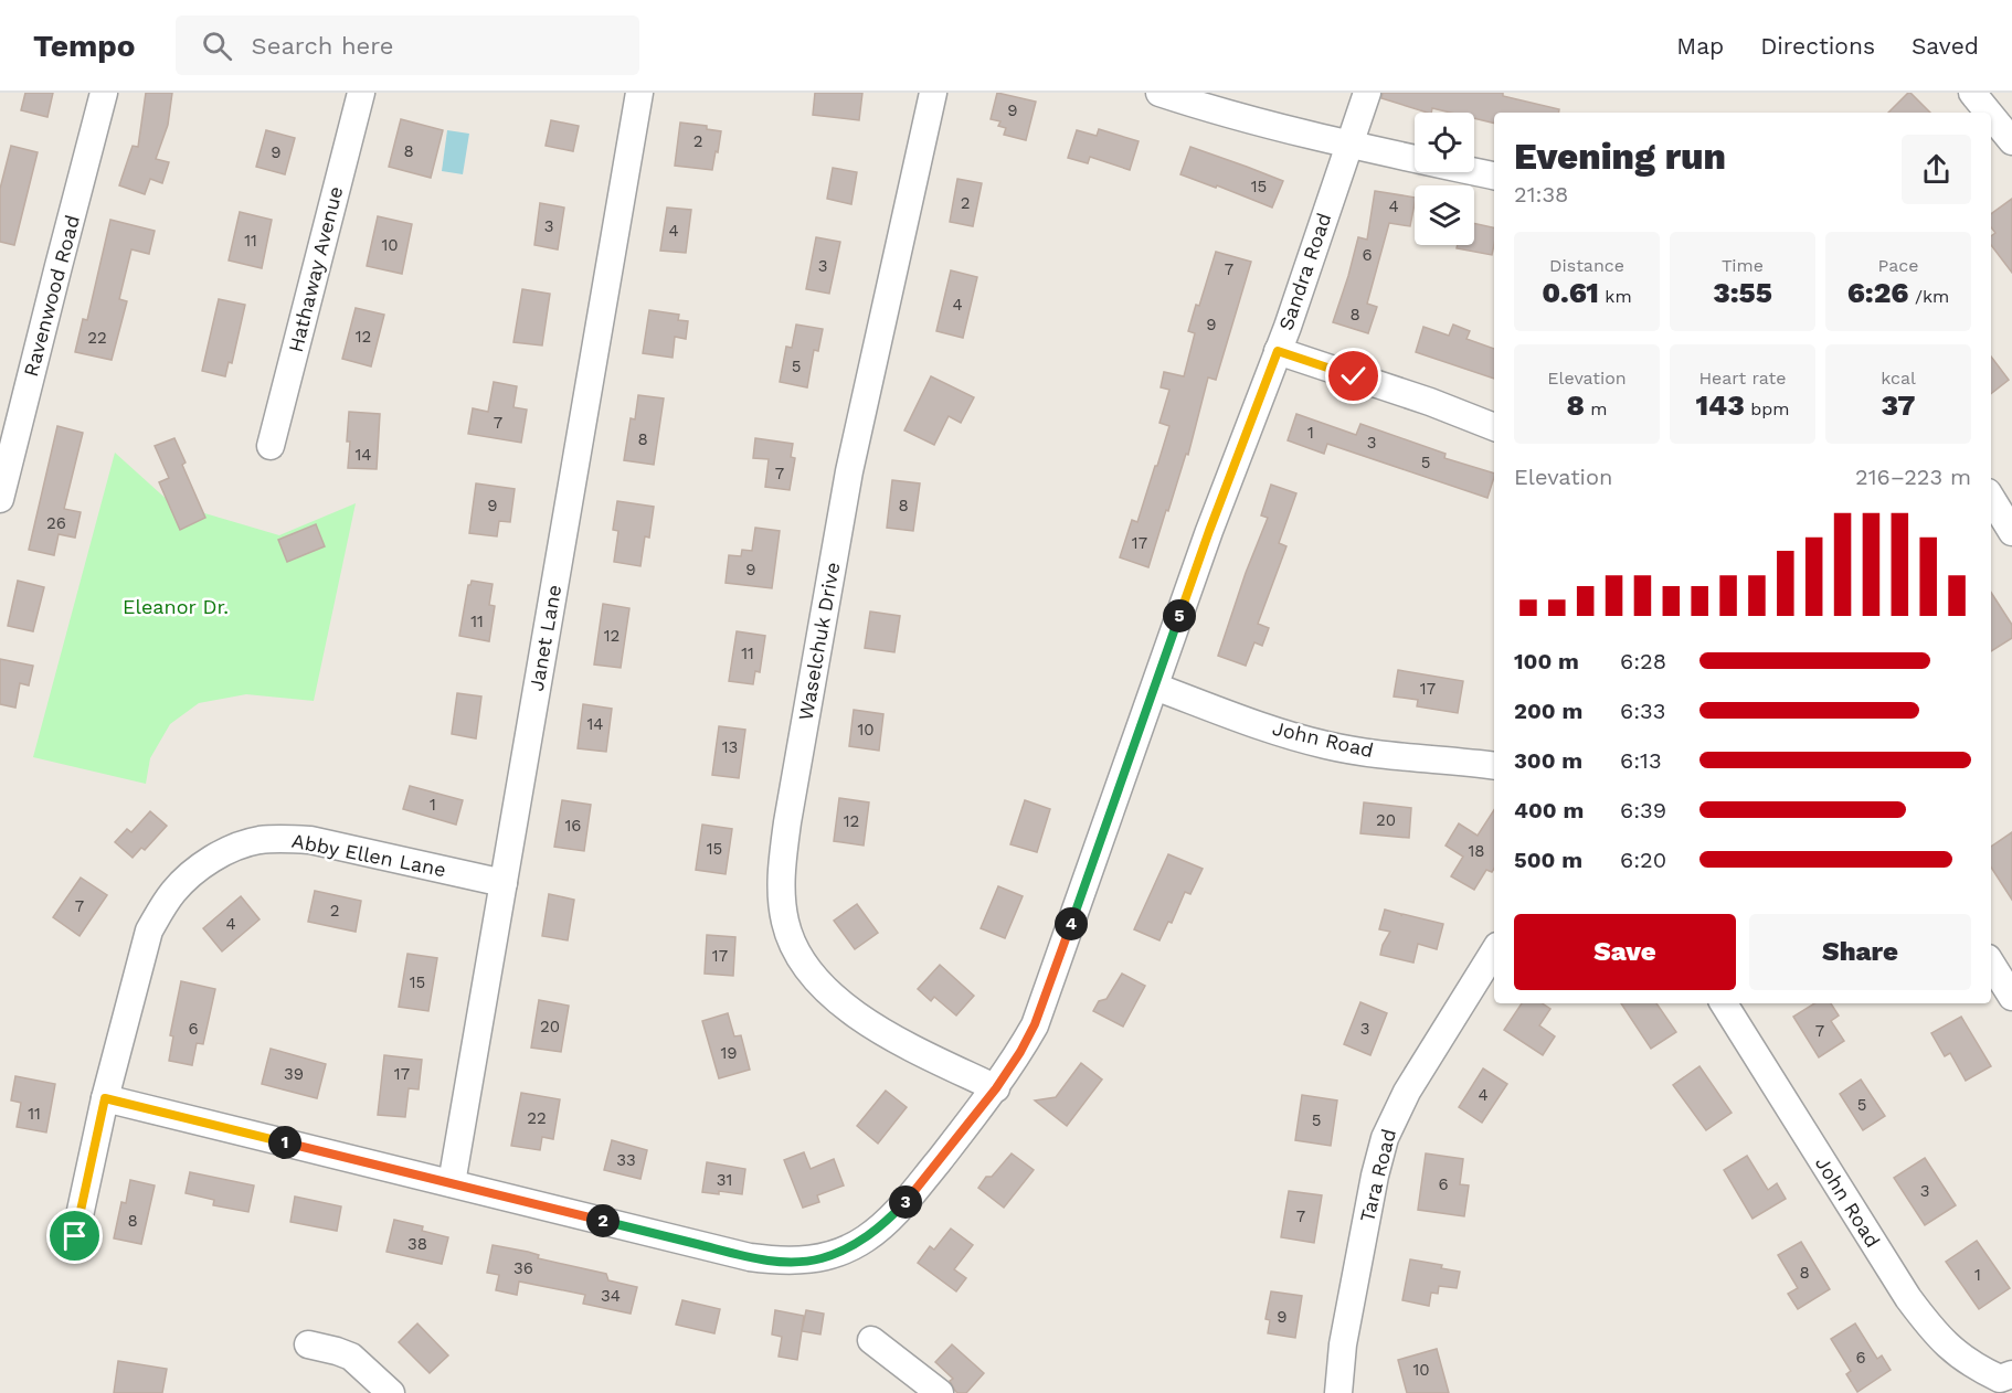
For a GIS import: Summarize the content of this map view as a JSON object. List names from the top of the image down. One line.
{"streets":{"street":["Hathaway Avenue","Sandra Road","Ravenwood Road","Janet Lane","Waselchuk Drive","John Road","Abby Ellen Lane","Tara Road"]},"crossings":[["Sandra Road","Janet Lane"],["Sandra Road","Waselchuk Drive"],["Sandra Road","John Road"],["Sandra Road","Abby Ellen Lane"],["Janet Lane","Abby Ellen Lane"]],"parks":["Eleanor Dr."],"house_numbers":["9","2","8","9","15","2","4","3","4","11","10","6","3","7","4","8","9","12","22","5","7","1","8","3","14","5","7","9","8","26","17","9","11","12","11","17","14","10","13","1","20","12","16","15","18","7","2","4","17","15","20","6","3","7","19","39","17","4","5","11","22","5","33","31","6","3","7","8","38","36","8","1","34","9","6","10"],"page":{"header":"Tempo","search":"Search here","nav":["Map","Directions","Saved"],"heading":["Evening run","21:38"],"stats":[["Distance","0.61 km"],["Time","3:55"],["Pace","6:26 /km"],["Elevation","8 m"],["Heart rate","143 bpm"],["kcal","37"]],"chart":["Elevation","216–223 m"],"pins":["5","4","1","3","2"],"list":[{"name":"100 m","note":"6:28"},{"name":"200 m","note":"6:33"},{"name":"300 m","note":"6:13"},{"name":"400 m","note":"6:39"},{"name":"500 m","note":"6:20"}],"buttons":["Save","Share"]}}
